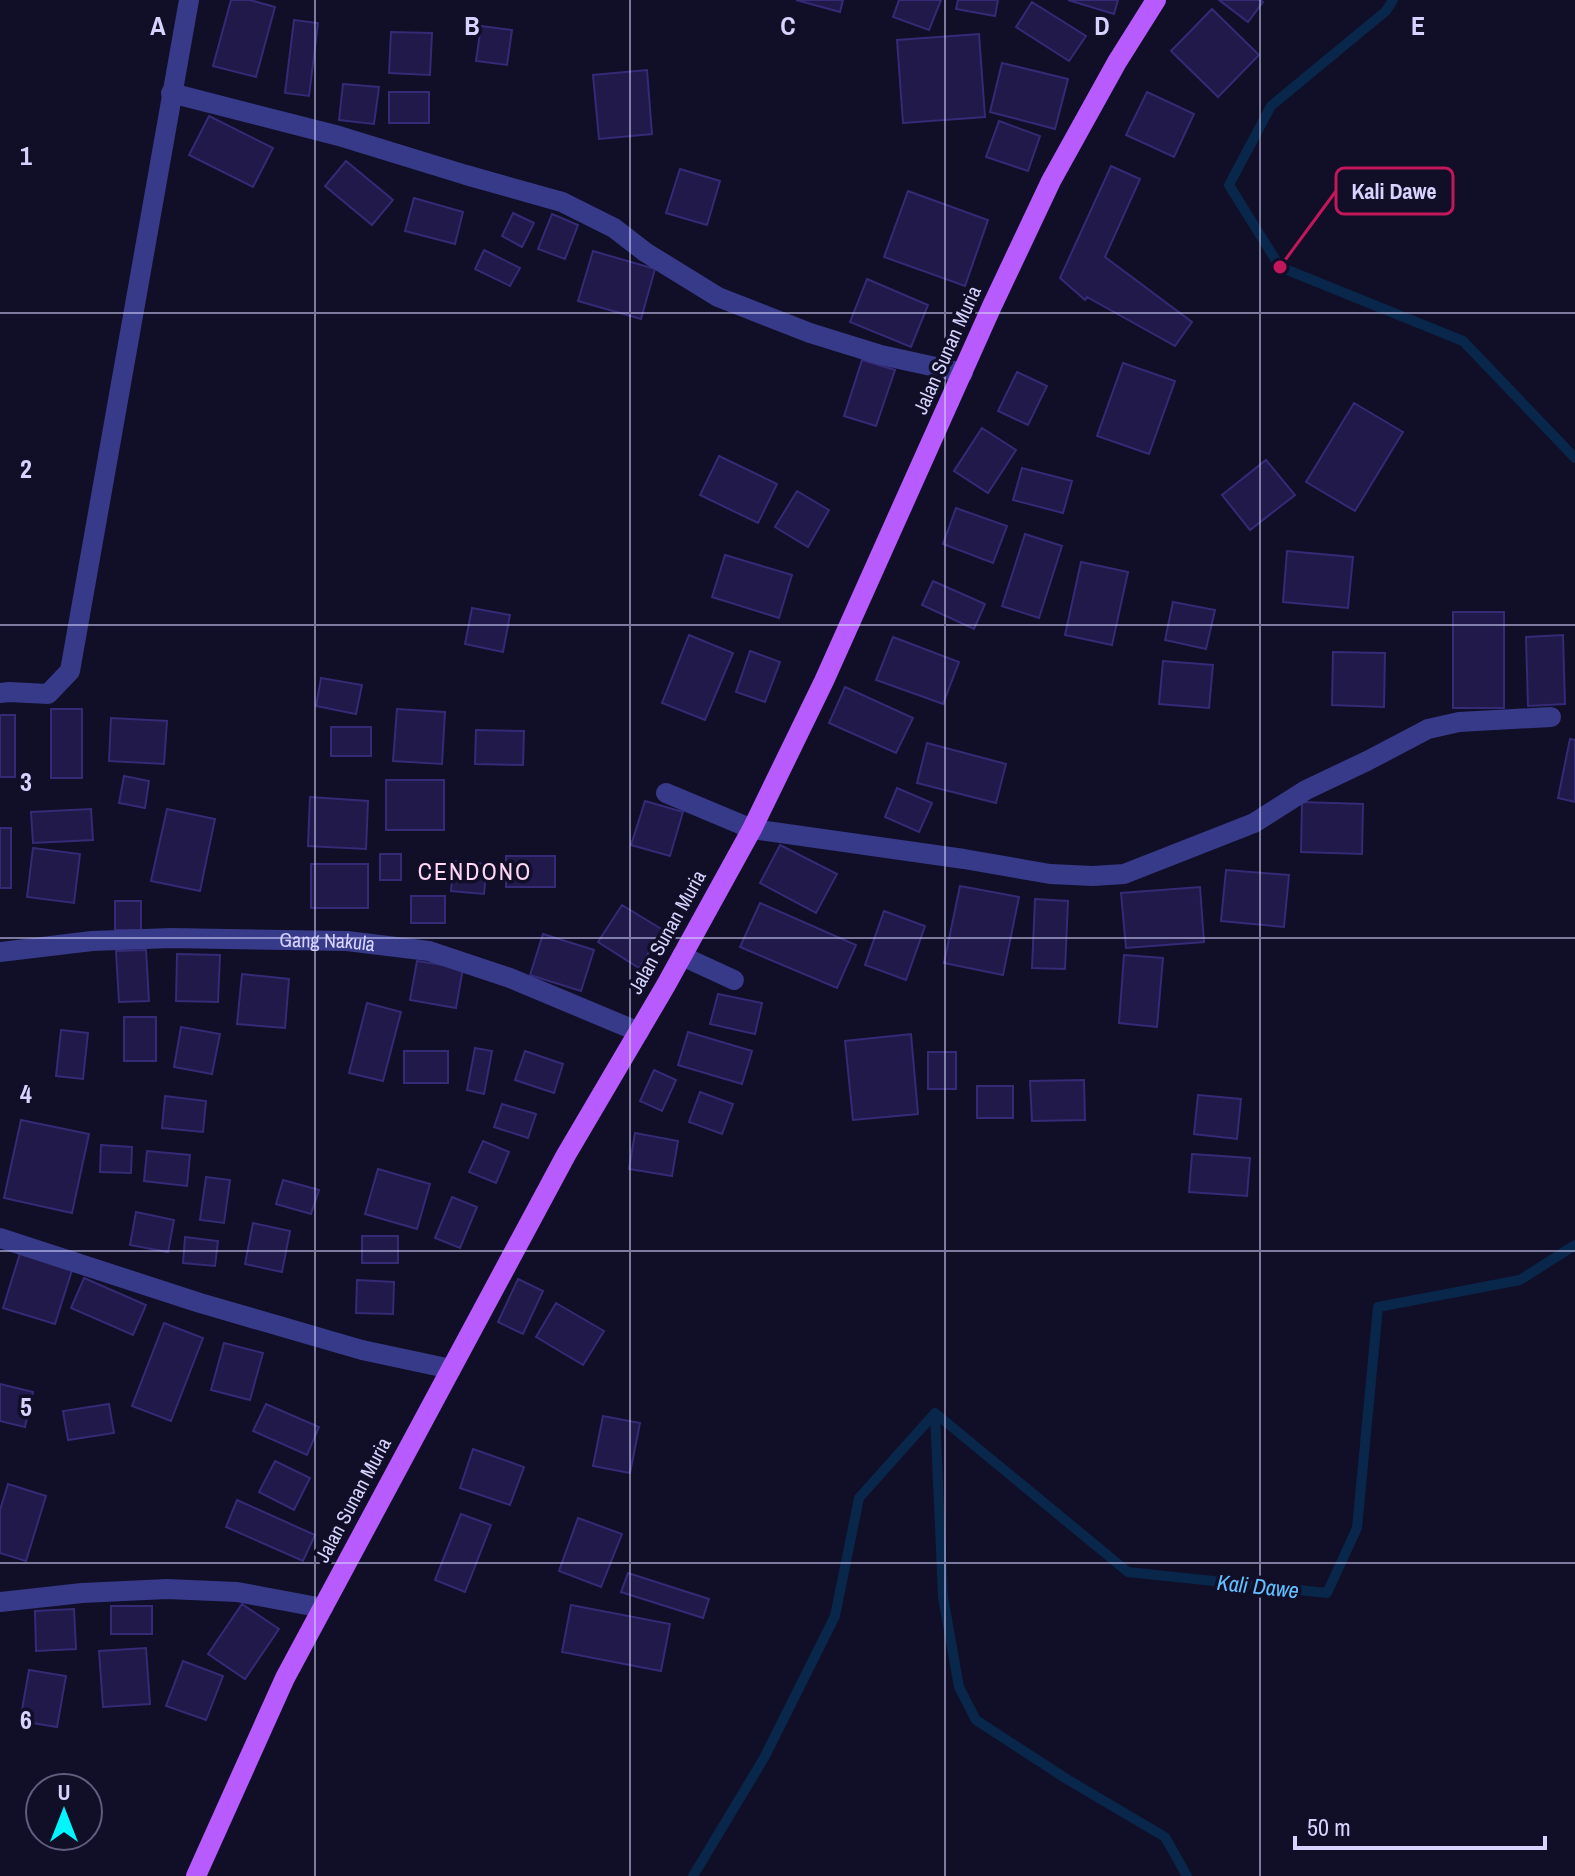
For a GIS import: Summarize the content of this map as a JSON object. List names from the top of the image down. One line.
{"streets":{"main road":["Jalan Sunan Muria"],"street":["Gang Nakula"]},"crossings":[["Jalan Sunan Muria","Gang Nakula"]],"districts":["CENDONO"],"water":["Kali Dawe"],"places":["Kali Dawe"],"scale_bar":"50 m","north":"top","grid":{"columns":["A","B","C","D","E"],"rows":["1","2","3","4","5","6"]}}
